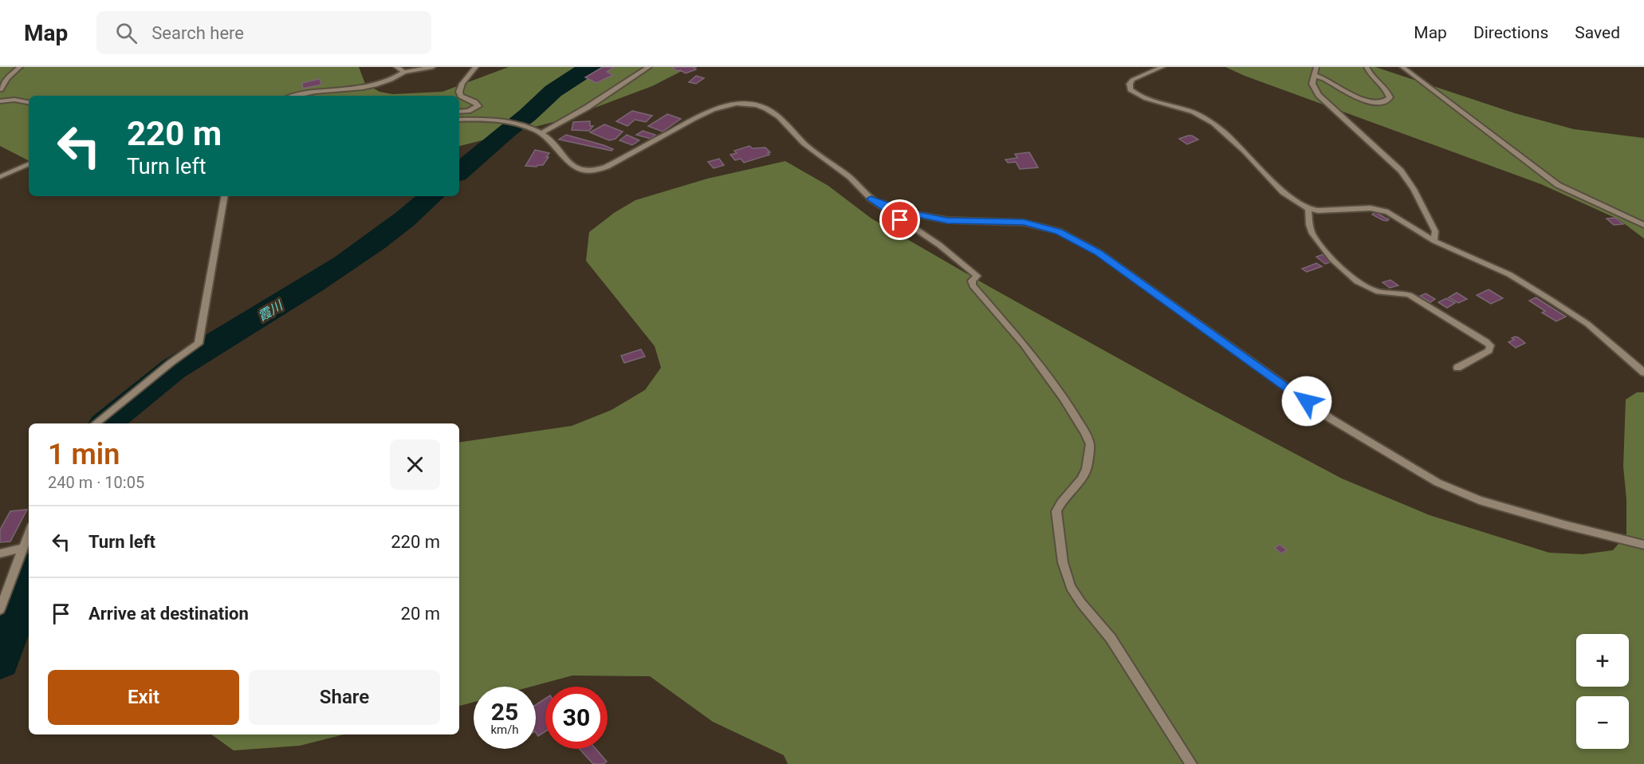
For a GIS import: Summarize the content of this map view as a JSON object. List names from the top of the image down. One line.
{"water":["霞川"],"page":{"header":"Map","search":"Search here","nav":["Map","Directions","Saved"],"turn":["220 m","Turn left"],"heading":["1 min","240 m · 10:05"],"list":[{"name":"Turn left","value":"220 m"},{"name":"Arrive at destination","value":"20 m"}],"map_buttons":["+","−"],"buttons":["Exit","Share"],"speed":"25 km/h","limit":"30"}}
